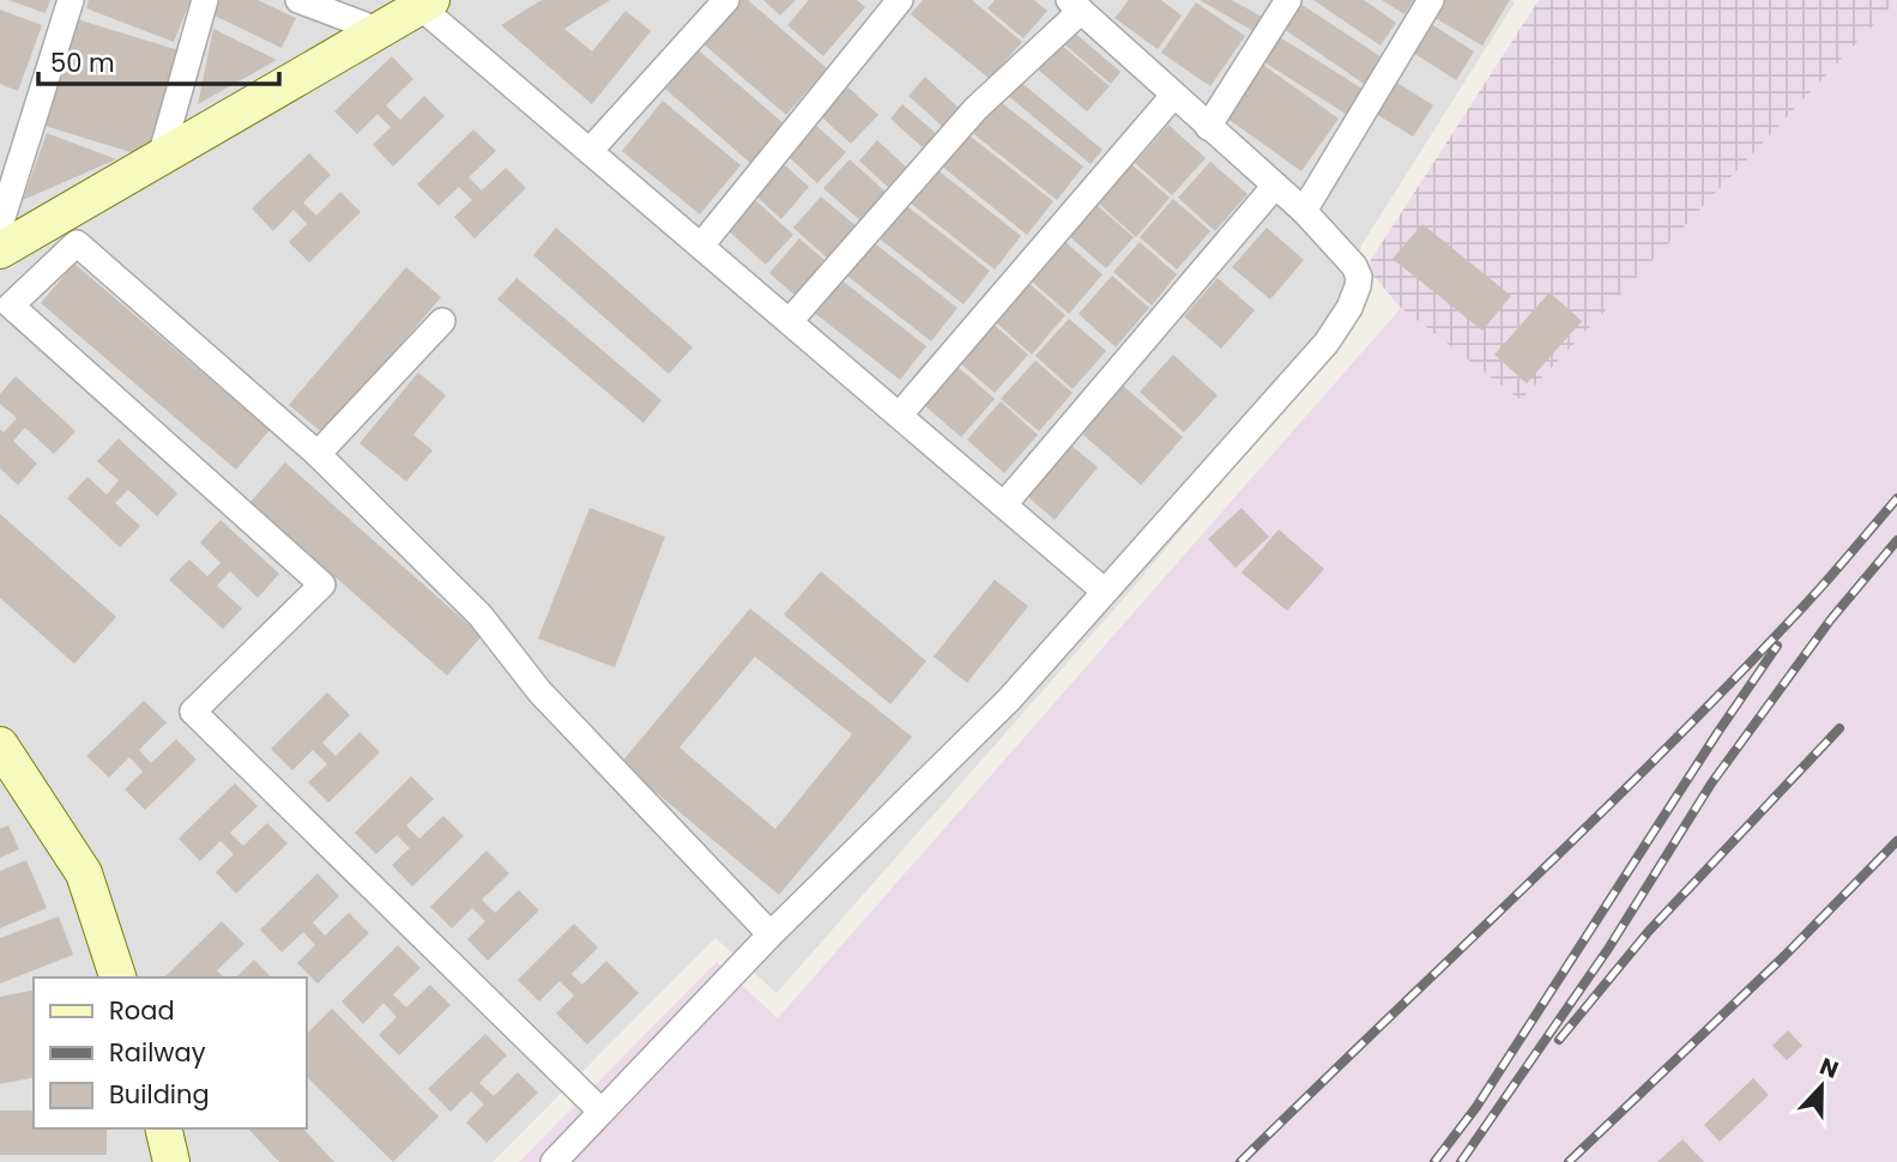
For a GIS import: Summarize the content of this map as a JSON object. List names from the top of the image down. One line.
{"legend":["Road","Railway","Building"],"scale_bar":"50 m","north":"top"}
